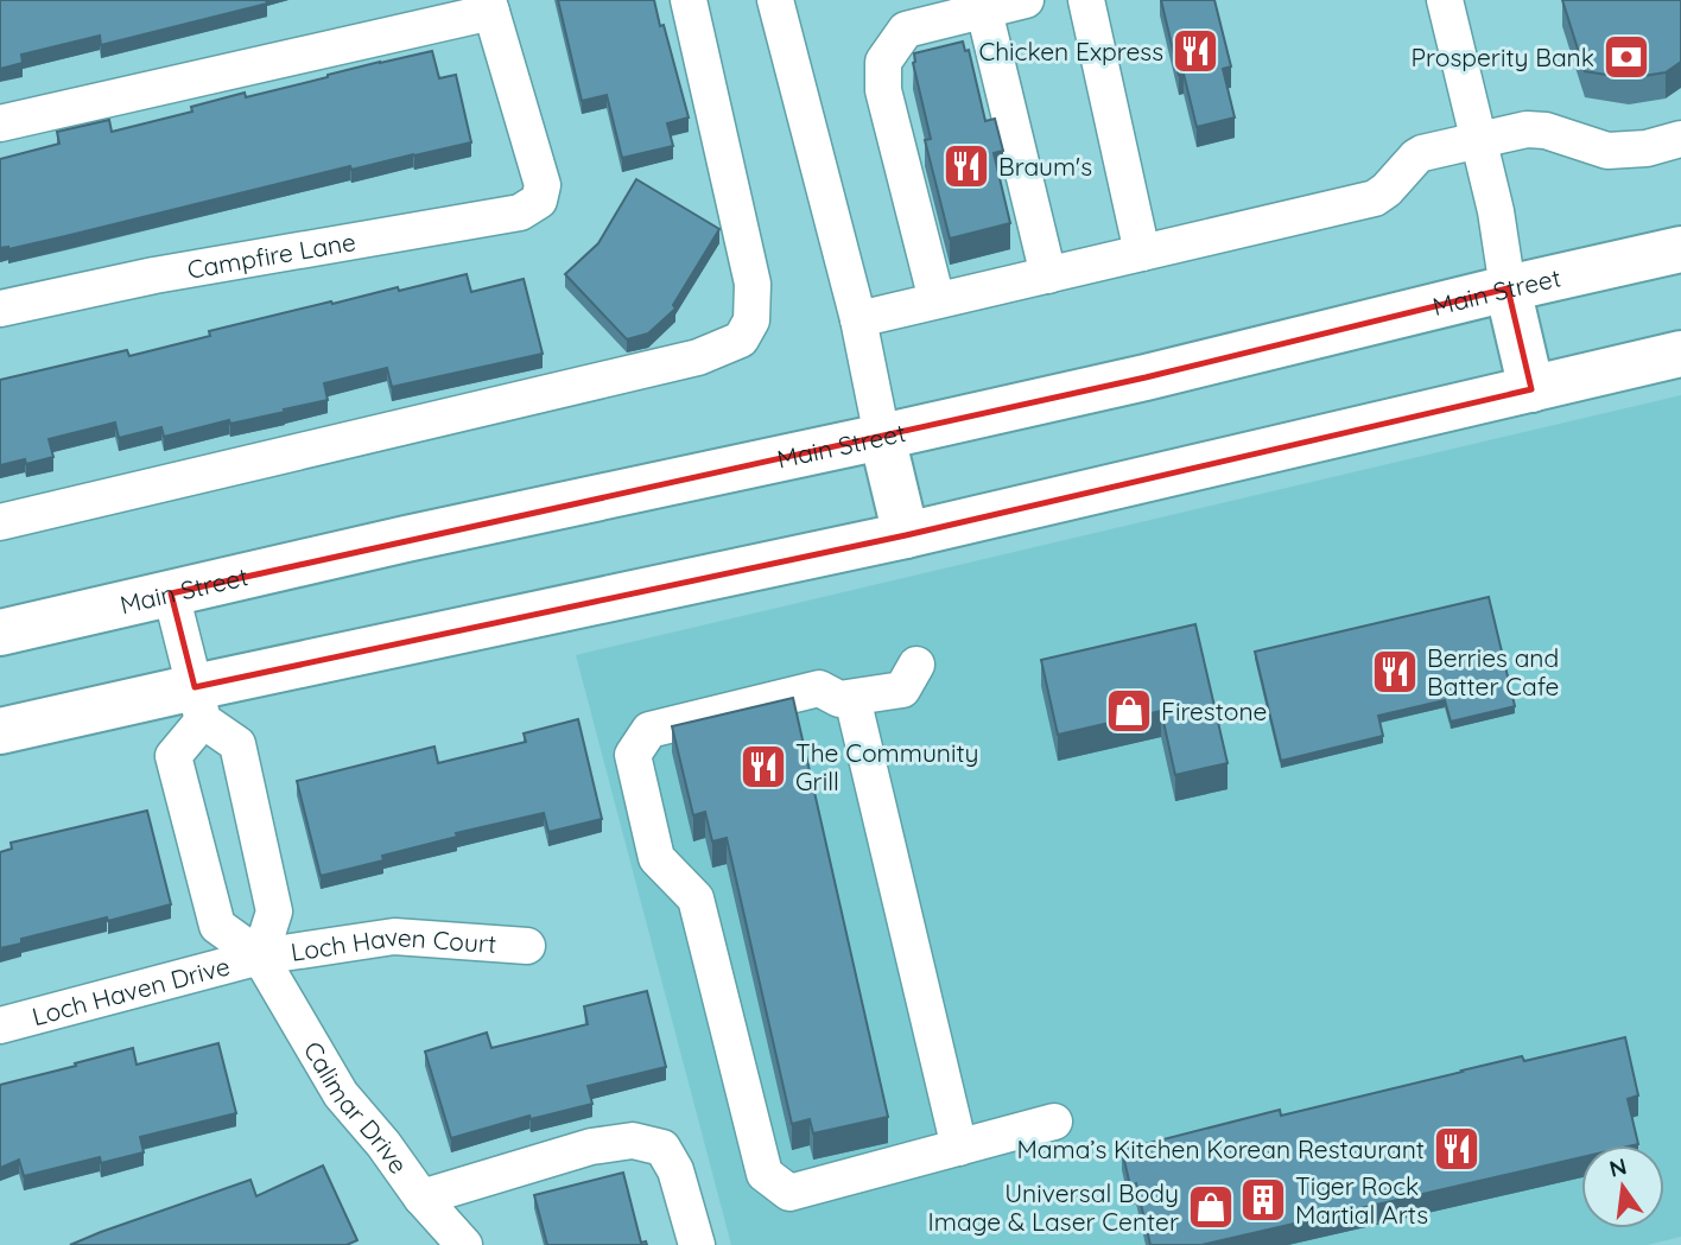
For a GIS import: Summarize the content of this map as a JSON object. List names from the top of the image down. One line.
{"streets":{"main road":["Main Street"],"street":["Campfire Lane","Loch Haven Court","Loch Haven Drive","Calimar Drive"]},"crossings":[["Loch Haven Court","Loch Haven Drive"],["Loch Haven Court","Calimar Drive"],["Loch Haven Drive","Calimar Drive"]],"places":{"restaurant":["Chicken Express","Braum's","Berries and Batter Cafe","The Community Grill","Mama’s Kitchen Korean Restaurant"],"bank":["Prosperity Bank"],"shop":["Firestone","Universal Body Image & Laser Center"],"building":["Tiger Rock Martial Arts"]},"north":"top"}
